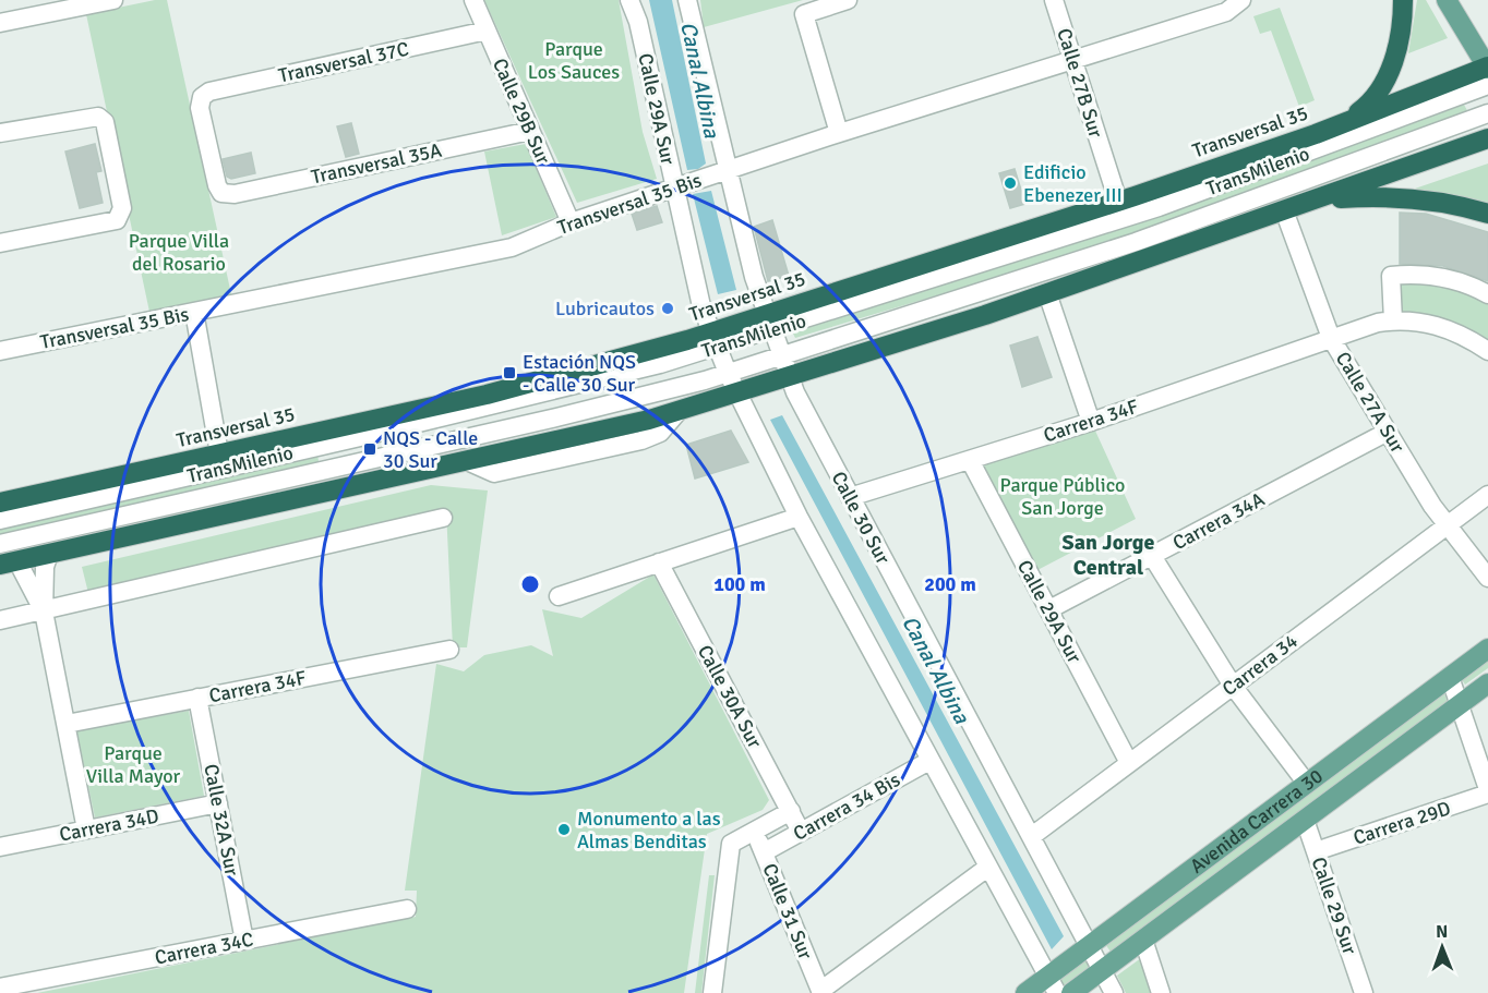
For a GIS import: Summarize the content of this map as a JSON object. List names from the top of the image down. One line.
{"streets":{"highway":["Transversal 35"],"main road":["Avenida Carrera 30"],"street":["Transversal 37C","Calle 27B Sur","Calle 29A Sur","Calle 29B Sur","Transversal 35A","TransMilenio","Transversal 35 Bis","Calle 27A Sur","Carrera 34F","Calle 30 Sur","Carrera 34A","Carrera 34","Calle 30A Sur","Carrera 34 Bis","Calle 32A Sur","Carrera 29D","Carrera 34D","Calle 29 Sur","Calle 31 Sur","Carrera 34C"]},"crossings":[["Transversal 37C","Calle 29B Sur"],["Transversal 37C","Transversal 35A"],["Calle 27B Sur","Transversal 35"],["Calle 27B Sur","Transversal 35 Bis"],["Calle 29A Sur","Transversal 35"],["Calle 29A Sur","TransMilenio"],["Calle 29A Sur","Transversal 35 Bis"],["Calle 29A Sur","Carrera 34F"],["Calle 29A Sur","Carrera 34A"],["Calle 29A Sur","Carrera 34"],["Calle 29B Sur","Transversal 35A"],["Calle 29B Sur","Transversal 35 Bis"],["Transversal 35","TransMilenio"],["Transversal 35","Calle 30 Sur"],["TransMilenio","Calle 30 Sur"],["Calle 27A Sur","Carrera 34F"],["Calle 27A Sur","Carrera 34A"],["Calle 27A Sur","Carrera 34"],["Carrera 34F","Calle 30 Sur"],["Carrera 34F","Calle 32A Sur"],["Calle 30 Sur","Carrera 34"],["Calle 30 Sur","Avenida Carrera 30"],["Calle 30A Sur","Carrera 34 Bis"],["Carrera 34 Bis","Calle 31 Sur"],["Calle 32A Sur","Carrera 34D"],["Calle 32A Sur","Carrera 34C"],["Avenida Carrera 30","Calle 29 Sur"],["Carrera 29D","Calle 29 Sur"]],"districts":["San Jorge Central"],"water":["Canal Albina"],"parks":["Parque Los Sauces","Parque Villa del Rosario","Parque Público San Jorge","Parque Villa Mayor"],"places":{"other":["Edificio Ebenezer III","Lubricautos","Monumento a las Almas Benditas"],"transit":["Estación NQS - Calle 30 Sur","NQS - Calle 30 Sur"]},"north":"top","rings":["100 m","200 m"]}
